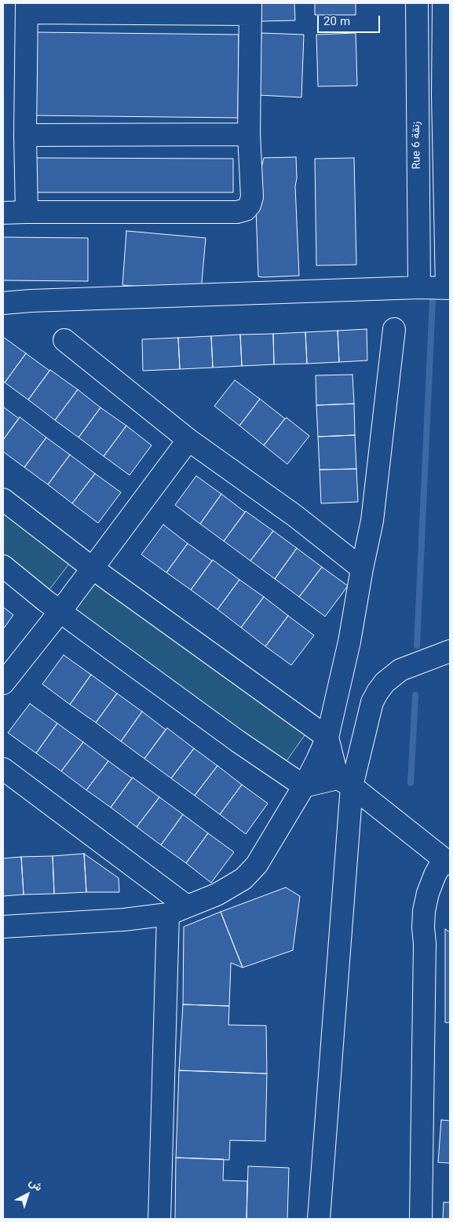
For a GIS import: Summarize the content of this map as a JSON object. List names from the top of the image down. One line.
{"streets":{"street":["Rue 6 زنقة"]},"scale_bar":"20 m","north":"top right"}
